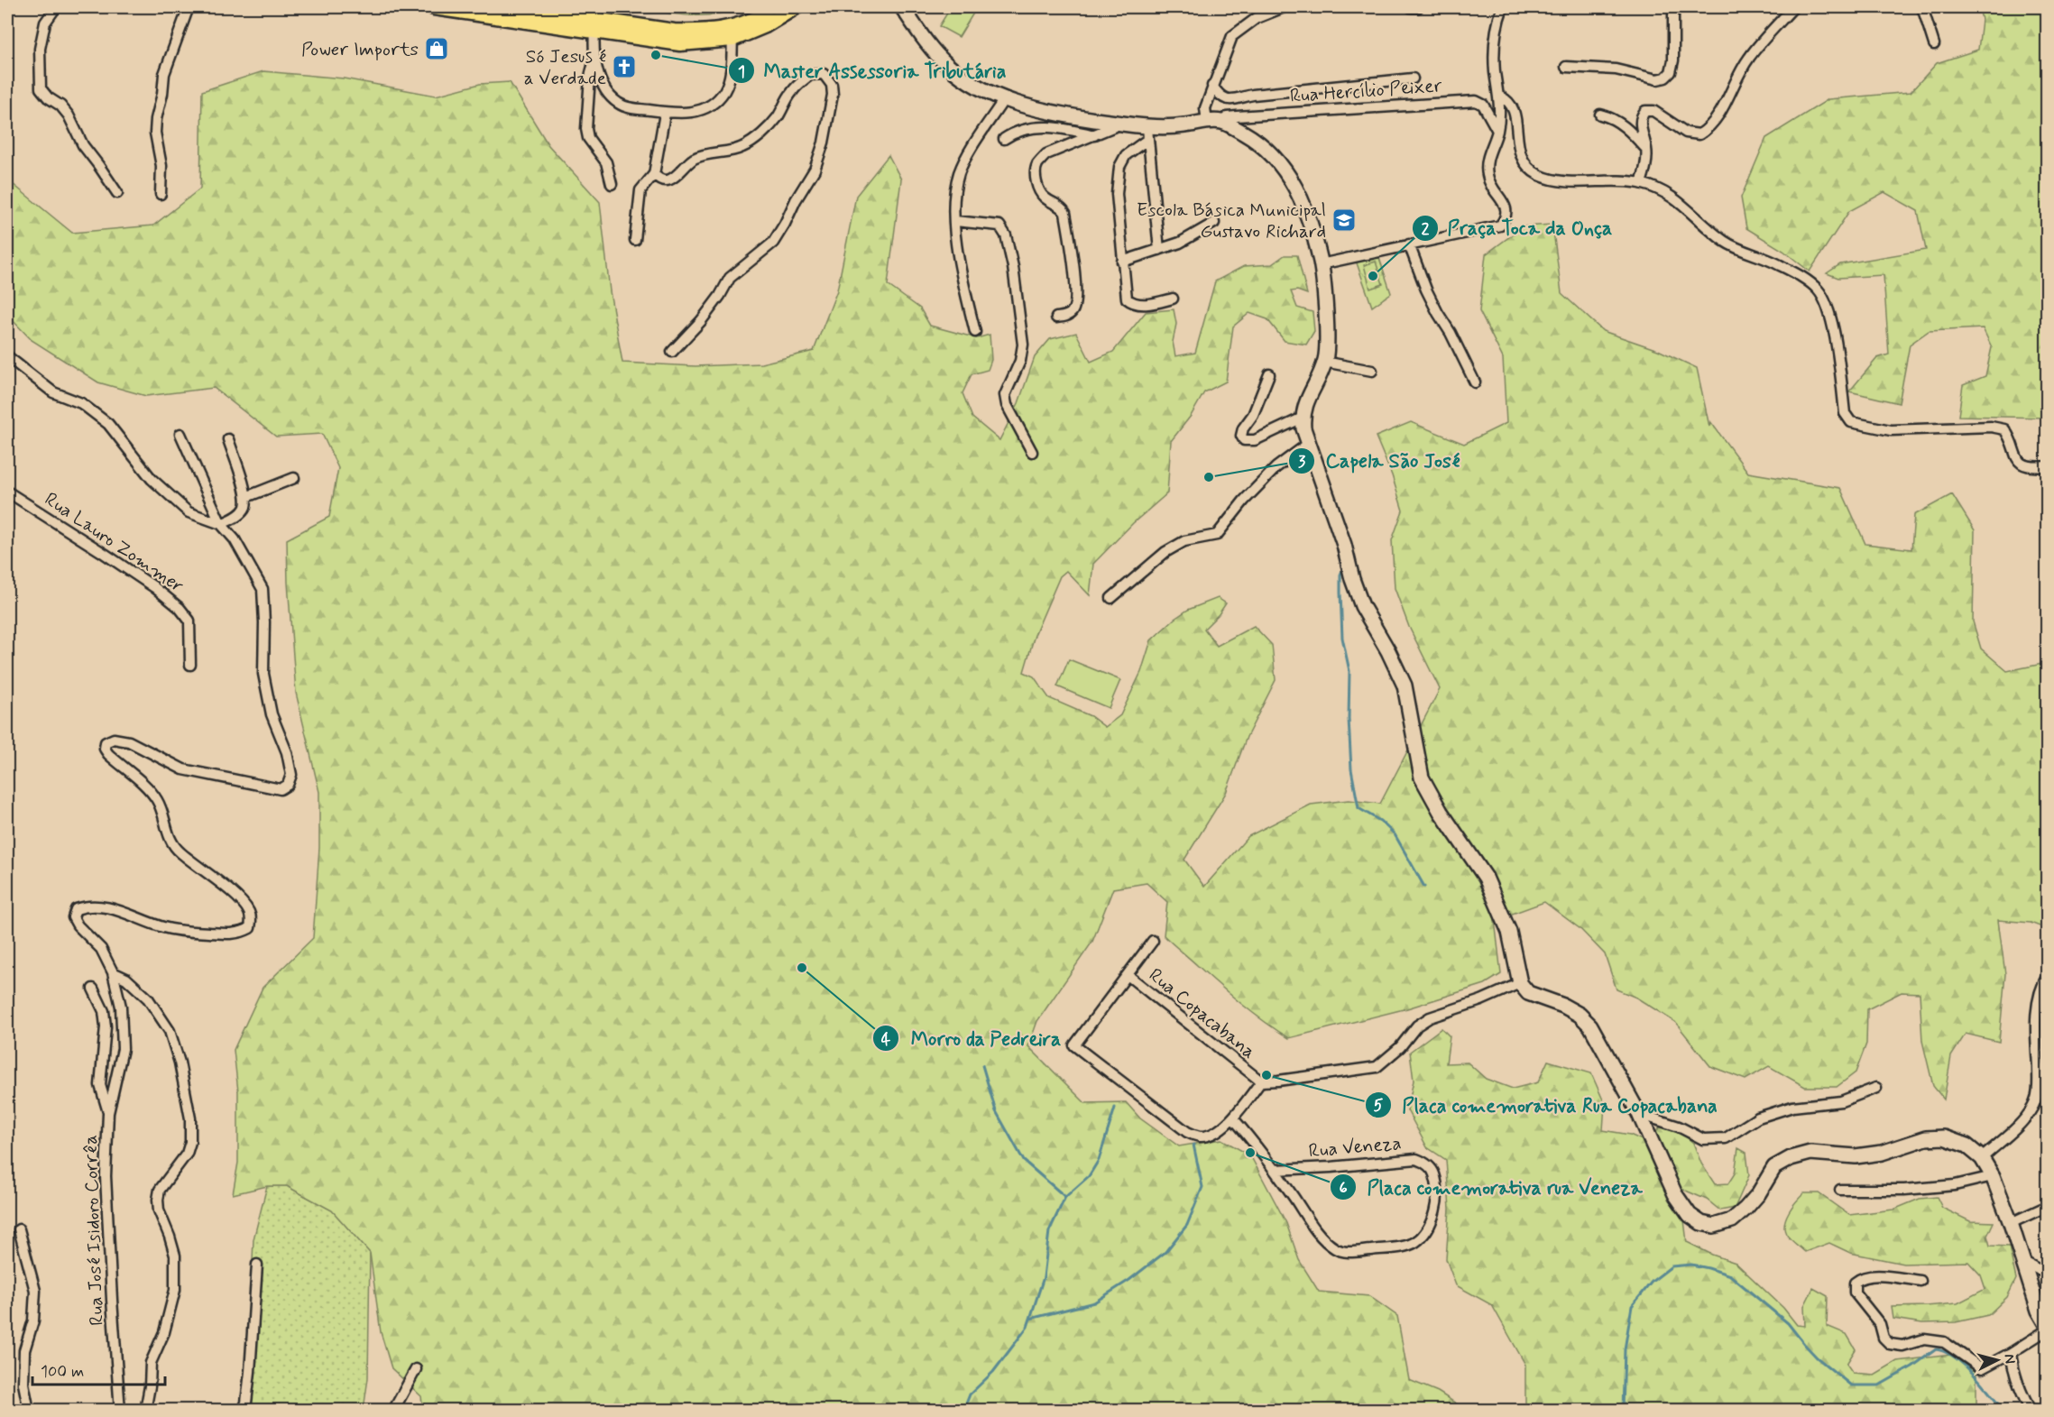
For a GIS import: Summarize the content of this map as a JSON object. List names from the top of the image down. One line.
{"streets":{"street":["Rua Hercílio Peixer","Rua Lauro Zommer","Rua Copacabana","Rua Veneza","Rua José Isidoro Corrêa"]},"places":{"shop":["Power Imports"],"other":["Master Assessoria Tributária","Praça Toca da Onça","Capela São José","Morro da Pedreira","Placa comemorativa Rua Copacabana","Placa comemorativa rua Veneza"],"church":["Só Jesus é a Verdade"],"school or university":["Escola Básica Municipal Gustavo Richard"]},"scale_bar":"100 m","north":"right"}
